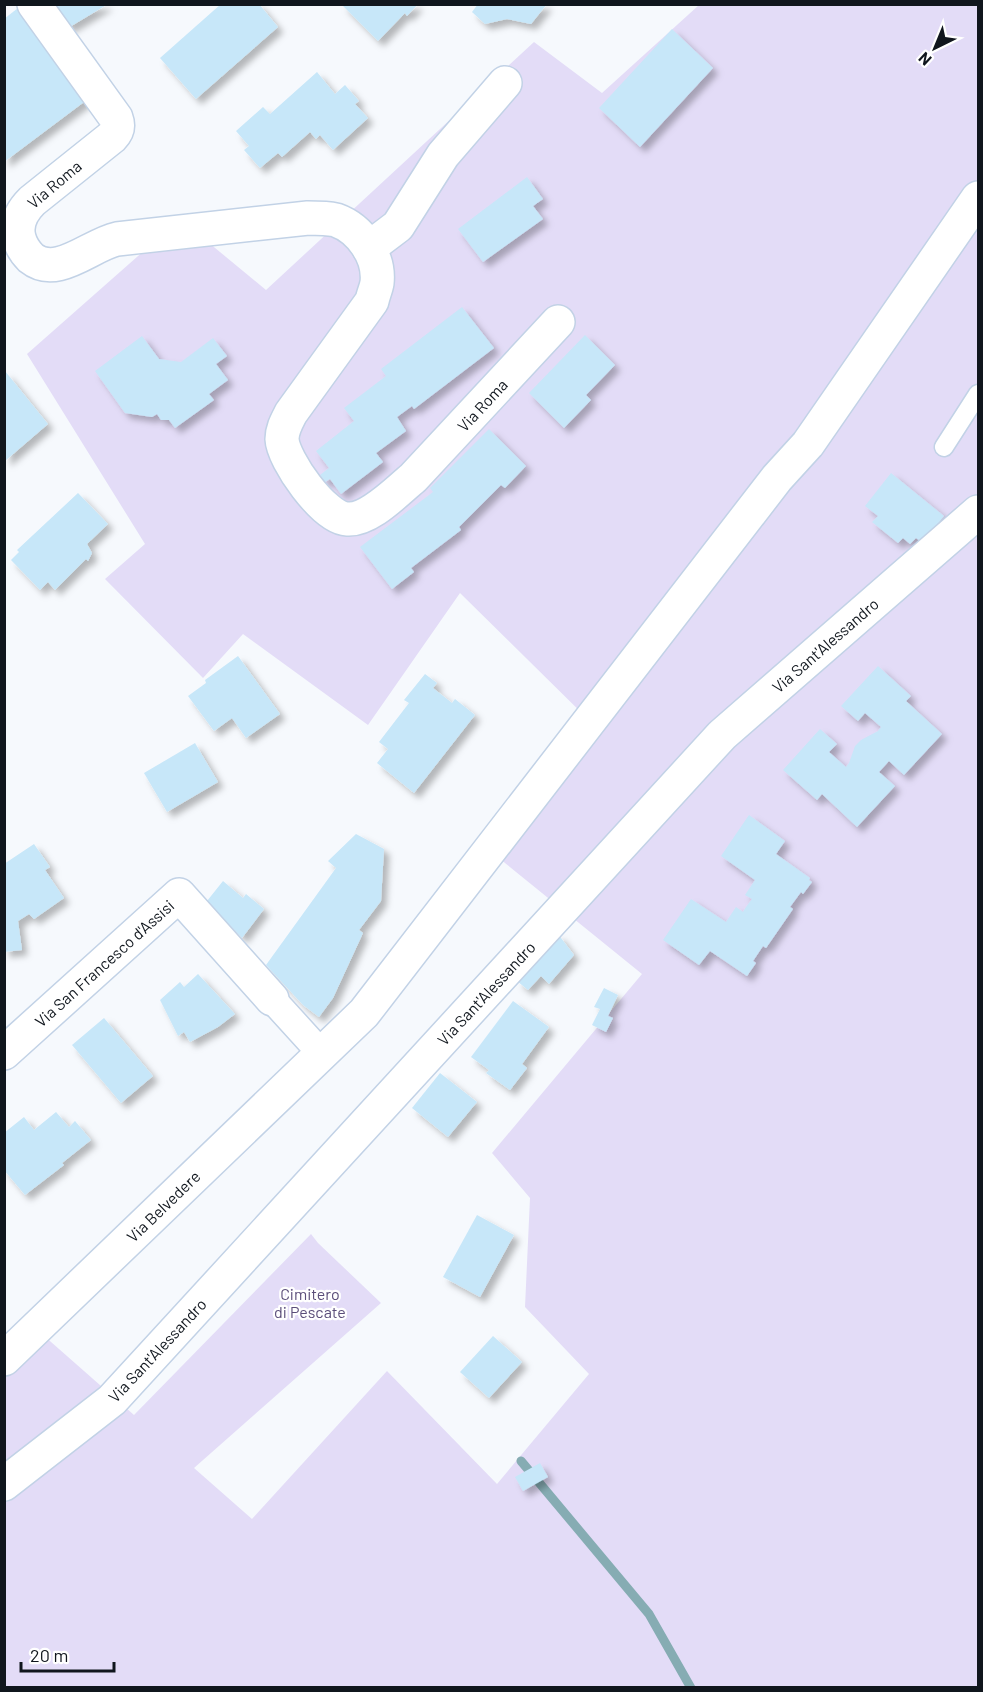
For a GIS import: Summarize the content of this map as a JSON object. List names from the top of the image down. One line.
{"streets":{"street":["Via Roma","Via Sant'Alessandro","Via San Francesco d'Assisi","Via Belvedere"]},"crossings":[["Via San Francesco d'Assisi","Via Belvedere"]],"parks":["Cimitero di Pescate"],"scale_bar":"20 m","north":"bottom left"}
